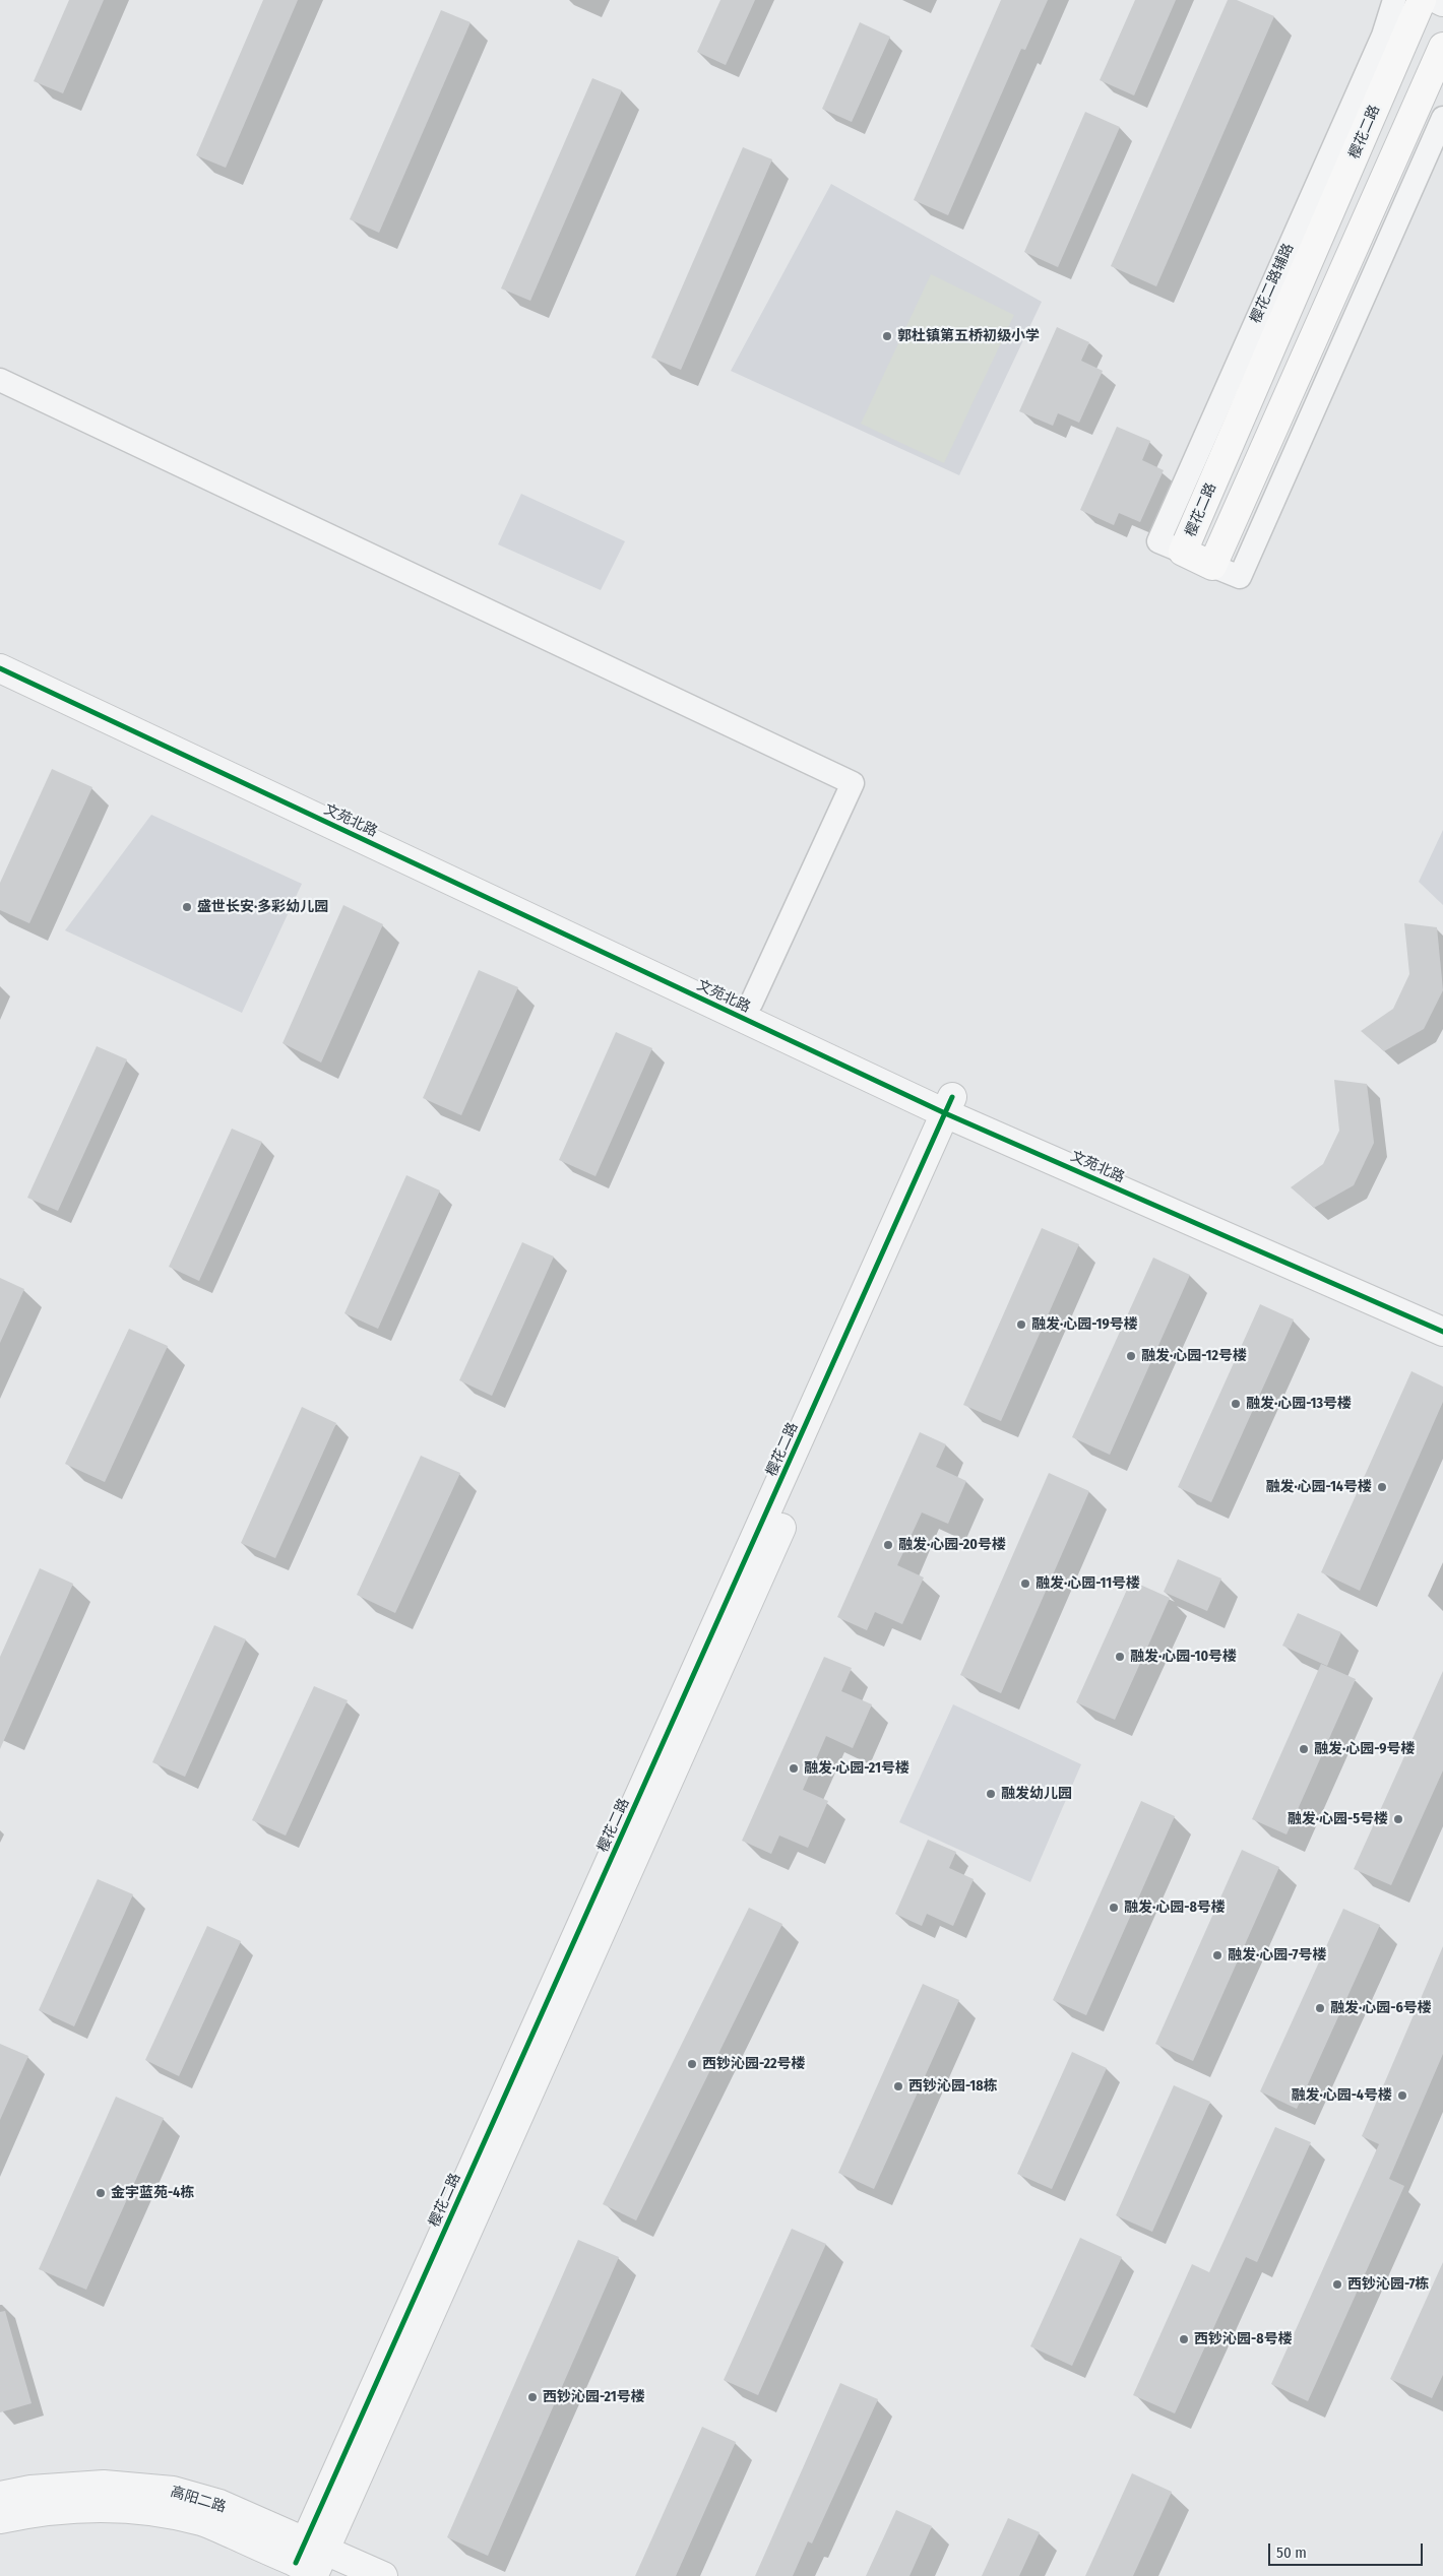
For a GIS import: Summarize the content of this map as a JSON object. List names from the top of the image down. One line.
{"streets":{"main road":["樱花二路"],"street":["樱花二路辅路","文苑北路","高阳二路"]},"crossings":[["樱花二路","樱花二路辅路"],["樱花二路","文苑北路"],["樱花二路","高阳二路"]],"places":["郭杜镇第五桥初级小学","盛世长安·多彩幼儿园","融发·心园-19号楼","融发·心园-12号楼","融发·心园-13号楼","融发·心园-14号楼","融发·心园-20号楼","融发·心园-11号楼","融发·心园-10号楼","融发·心园-9号楼","融发·心园-21号楼","融发幼儿园","融发·心园-5号楼","融发·心园-8号楼","融发·心园-7号楼","融发·心园-6号楼","西钞沁园-22号楼","西钞沁园-18栋","融发·心园-4号楼","金宇蓝苑-4栋","西钞沁园-7栋","西钞沁园-8号楼","西钞沁园-21号楼"],"scale_bar":"50 m"}
